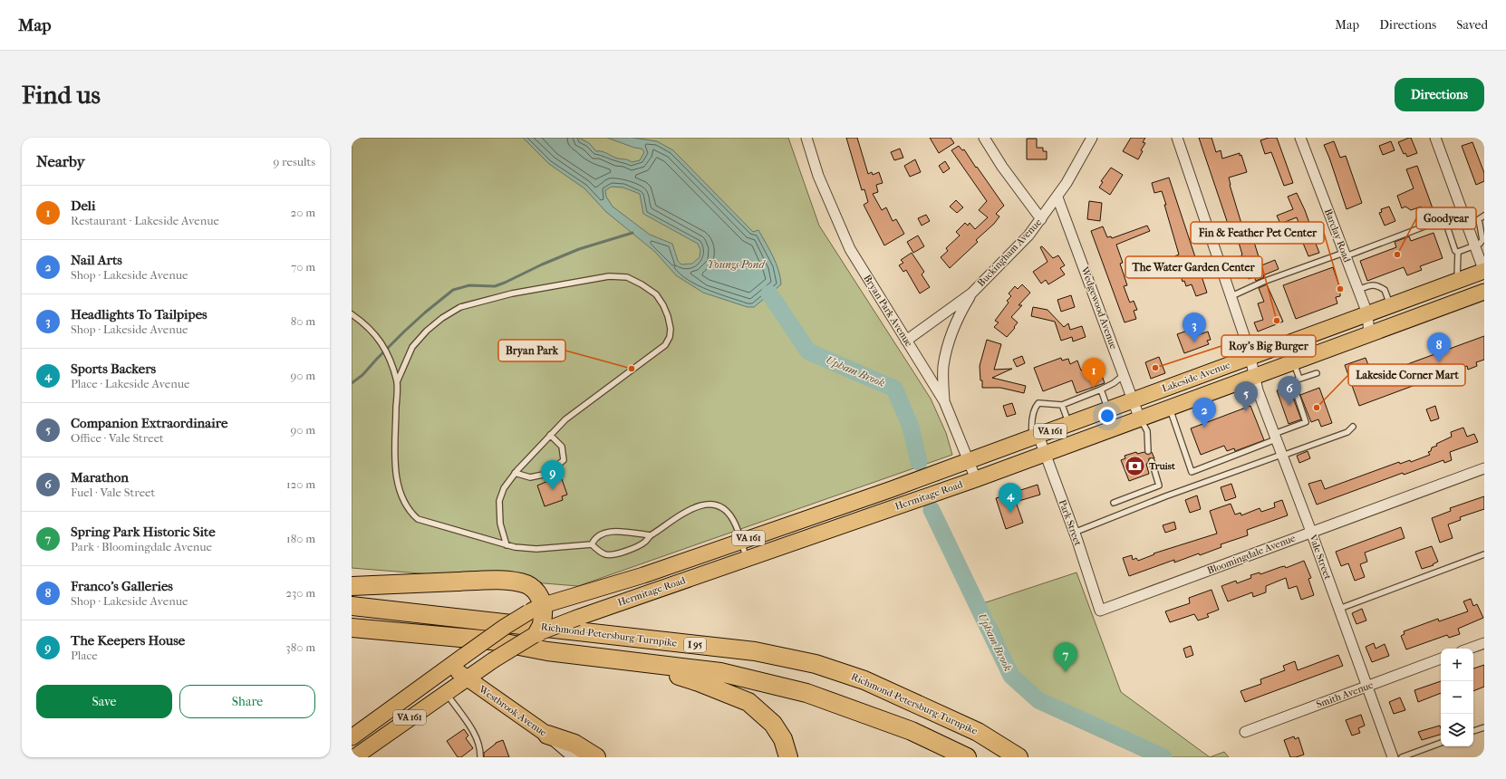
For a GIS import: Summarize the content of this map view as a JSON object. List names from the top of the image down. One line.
{"streets":{"highway":["Richmond-Petersburg Turnpike","I 95"],"main road":["Lakeside Avenue","VA 161","Hermitage Road","Westbrook Avenue"],"street":["Barclay Road","Buckingham Avenue","Wedgewood Avenue","Bryan Park Avenue","Park Street","Bloomingdale Avenue","Vale Street","Smith Avenue"]},"crossings":[["Barclay Road","Lakeside Avenue"],["Buckingham Avenue","Wedgewood Avenue"],["Buckingham Avenue","Bryan Park Avenue"],["Wedgewood Avenue","Lakeside Avenue"],["Bryan Park Avenue","Lakeside Avenue"],["Bryan Park Avenue","Hermitage Road"],["Lakeside Avenue","Hermitage Road"],["Lakeside Avenue","Park Street"],["Lakeside Avenue","Vale Street"],["Hermitage Road","Westbrook Avenue"],["Park Street","Bloomingdale Avenue"],["Bloomingdale Avenue","Vale Street"],["Vale Street","Smith Avenue"]],"water":["Youngs Pond","Upham Brook"],"places":{"other":["Goodyear","Fin & Feather Pet Center","The Water Garden Center","Roy's Big Burger","Bryan Park","Lakeside Corner Mart"],"bank":["Truist"]},"page":{"header":"Map","nav":["Map","Directions","Saved"],"buttons":["Directions",["Save","Share"]],"title":"Find us","heading":["Nearby","9 results"],"list":[{"mark":"1","name":"Deli","note":"Restaurant · Lakeside Avenue","value":"20 m"},{"mark":"2","name":"Nail Arts","note":"Shop · Lakeside Avenue","value":"70 m"},{"mark":"3","name":"Headlights To Tailpipes","note":"Shop · Lakeside Avenue","value":"80 m"},{"mark":"4","name":"Sports Backers","note":"Place · Lakeside Avenue","value":"90 m"},{"mark":"5","name":"Companion Extraordinaire","note":"Office · Vale Street","value":"90 m"},{"mark":"6","name":"Marathon","note":"Fuel · Vale Street","value":"120 m"},{"mark":"7","name":"Spring Park Historic Site","note":"Park · Bloomingdale Avenue","value":"180 m"},{"mark":"8","name":"Franco's Galleries","note":"Shop · Lakeside Avenue","value":"230 m"},{"mark":"9","name":"The Keepers House","note":"Place","value":"380 m"}],"pins":["3","8","1","6","5","2","9","4","7"],"map_buttons":["+","−"]}}
